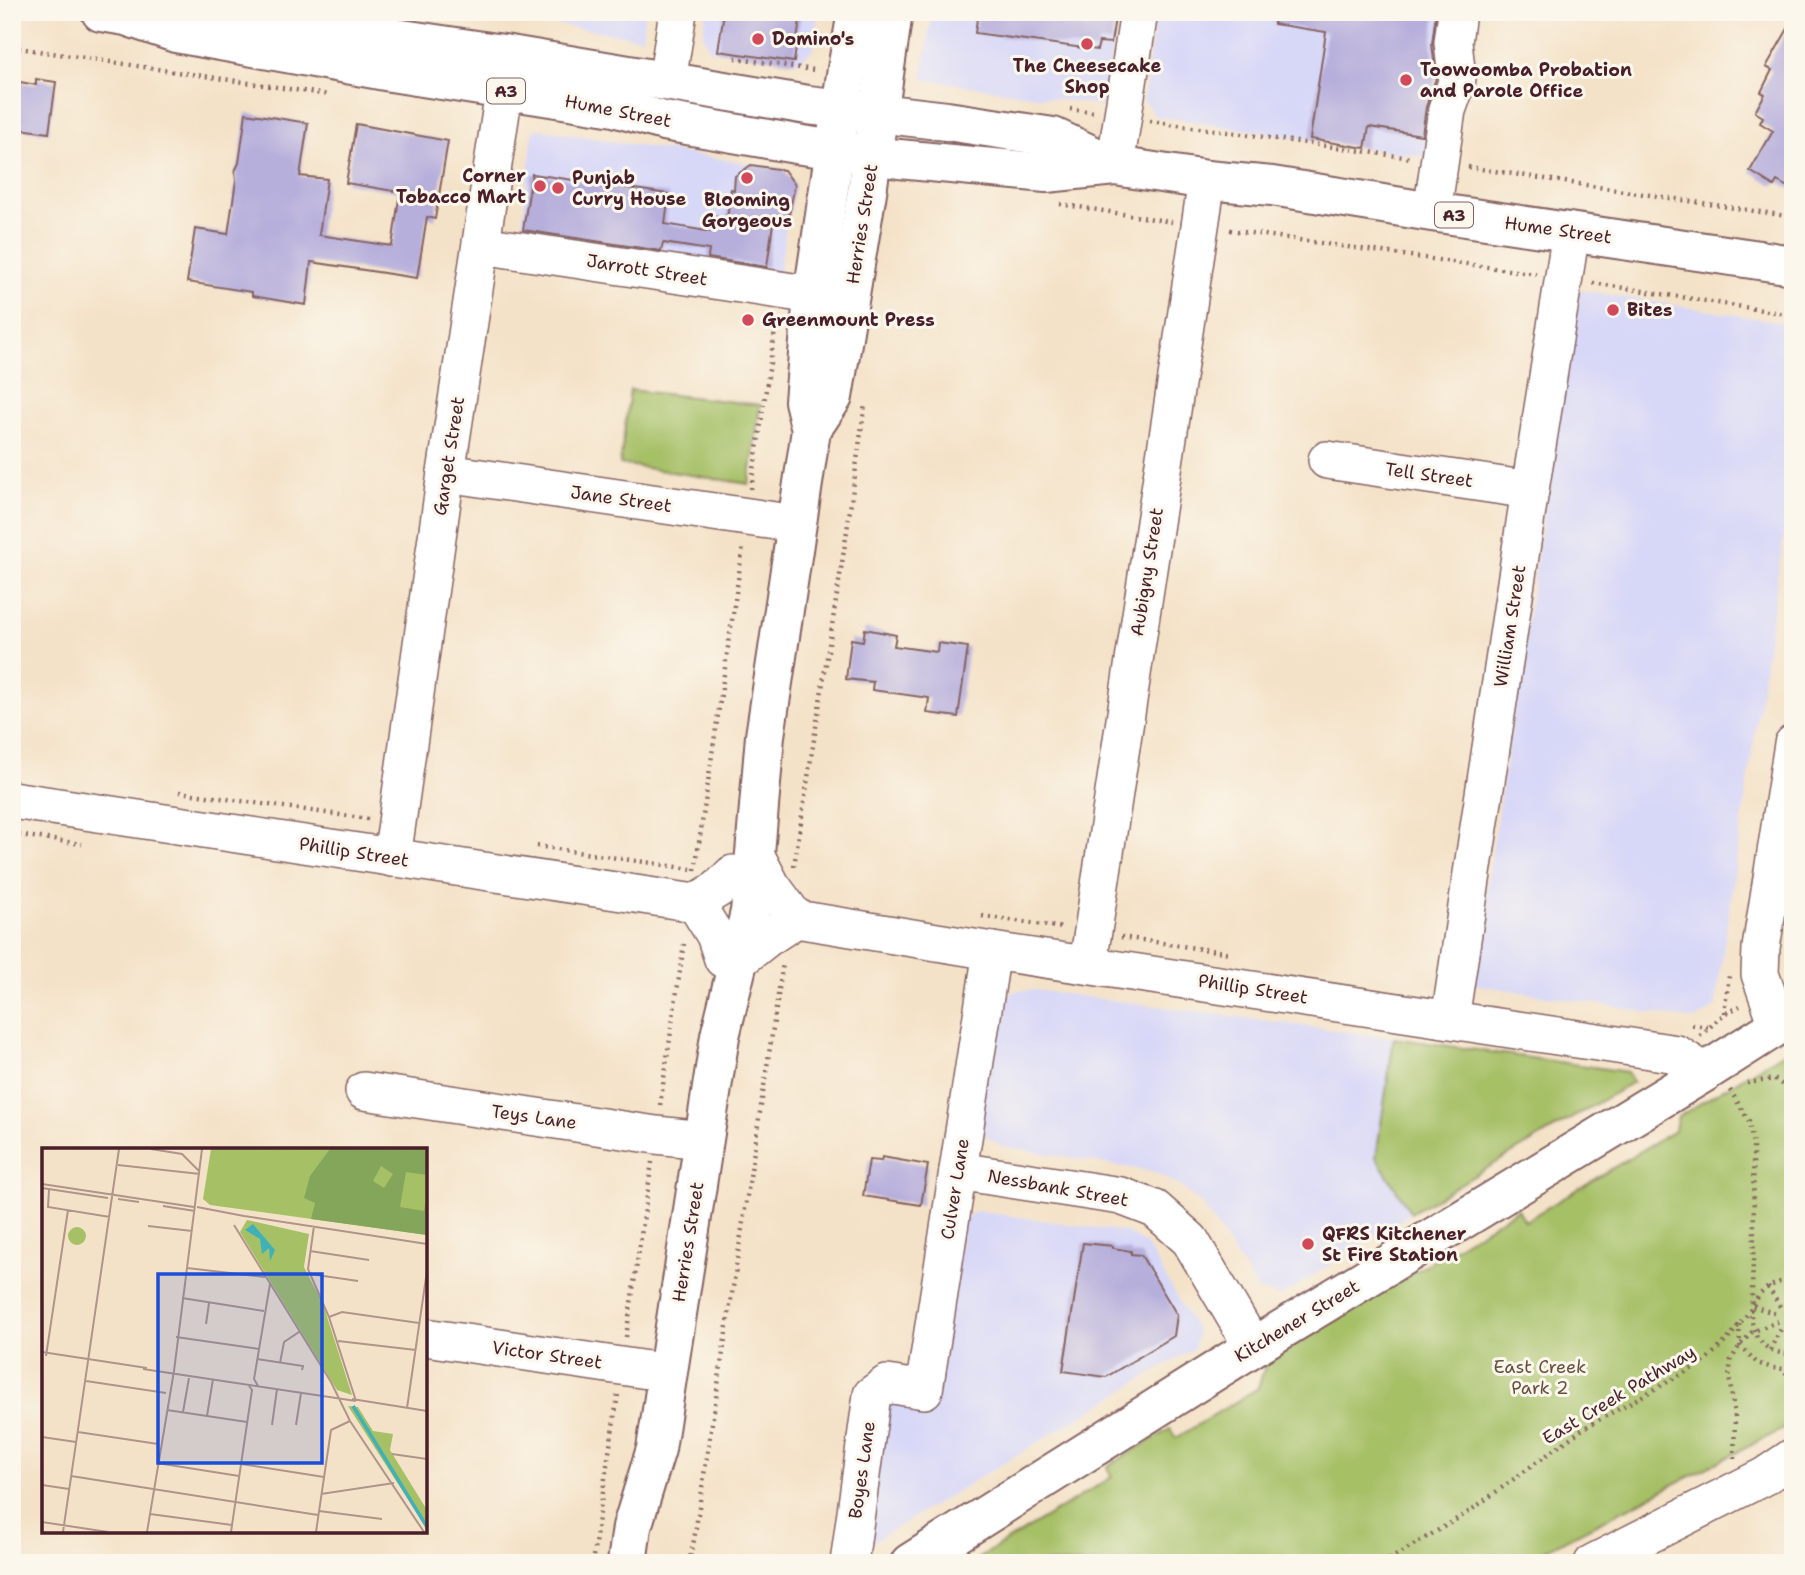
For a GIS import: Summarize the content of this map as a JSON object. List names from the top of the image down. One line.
{"streets":{"main road":["A3","Hume Street","Herries Street","Kitchener Street"],"street":["Jarrott Street","Garget Street","Tell Street","Jane Street","Aubigny Street","William Street","Phillip Street","Teys Lane","Nessbank Street","Culver Lane","Victor Street","Boyes Lane"],"path":["East Creek Pathway"]},"crossings":[["Hume Street","Herries Street"],["Hume Street","Garget Street"],["Hume Street","Aubigny Street"],["Hume Street","William Street"],["Herries Street","Jarrott Street"],["Herries Street","Jane Street"],["Herries Street","Teys Lane"],["Herries Street","Victor Street"],["Jarrott Street","Garget Street"],["Garget Street","Jane Street"],["Garget Street","Phillip Street"],["Tell Street","William Street"],["Aubigny Street","Phillip Street"],["William Street","Phillip Street"],["Phillip Street","Culver Lane"],["Phillip Street","Kitchener Street"],["Nessbank Street","Culver Lane"],["Nessbank Street","Kitchener Street"],["Culver Lane","Boyes Lane"]],"parks":["East Creek Park 2"],"places":["Domino's","The Cheesecake Shop","Toowoomba Probation and Parole Office","Blooming Gorgeous","Corner Tobacco Mart","Punjab Curry House","Bites","Greenmount Press","QFRS Kitchener St Fire Station"]}
